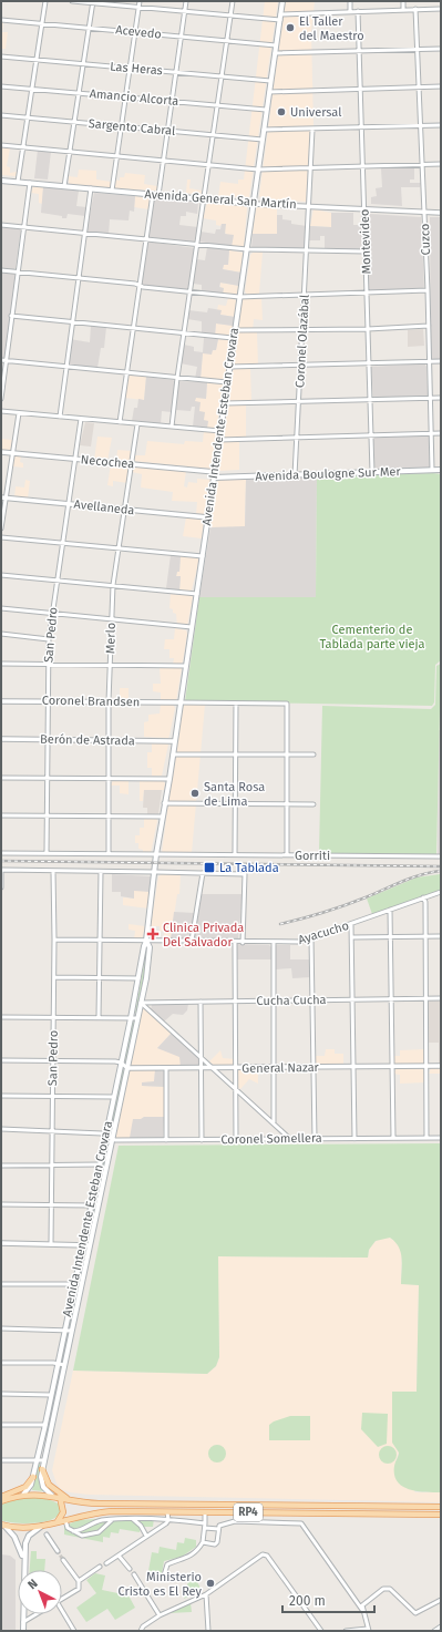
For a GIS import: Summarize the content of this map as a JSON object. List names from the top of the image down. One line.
{"streets":{"main road":["Avenida General San Martín","Avenida Intendente Esteban Crovara","Avenida Boulogne Sur Mer","RP4"],"street":["Acevedo","Las Heras","Amancio Alcorta","Sargento Cabral","Cuzco","Montevideo","Coronel Olazábal","Necochea","Avellaneda","San Pedro","Merlo","Coronel Brandsen","Berón de Astrada","Gorriti","Ayacucho","Cucha Cucha","General Nazar","Coronel Somellera"]},"crossings":[["Acevedo","Avenida Intendente Esteban Crovara"],["Las Heras","Avenida Intendente Esteban Crovara"],["Amancio Alcorta","Avenida Intendente Esteban Crovara"],["Sargento Cabral","Avenida Intendente Esteban Crovara"],["Avenida General San Martín","Cuzco"],["Avenida General San Martín","Montevideo"],["Avenida General San Martín","Coronel Olazábal"],["Avenida General San Martín","Avenida Intendente Esteban Crovara"],["Cuzco","Avenida Boulogne Sur Mer"],["Montevideo","Avenida Boulogne Sur Mer"],["Coronel Olazábal","Avenida Boulogne Sur Mer"],["Avenida Intendente Esteban Crovara","Necochea"],["Avenida Intendente Esteban Crovara","Avenida Boulogne Sur Mer"],["Avenida Intendente Esteban Crovara","Avellaneda"],["Avenida Intendente Esteban Crovara","Coronel Brandsen"],["Avenida Intendente Esteban Crovara","Berón de Astrada"],["Avenida Intendente Esteban Crovara","Gorriti"],["Avenida Intendente Esteban Crovara","Ayacucho"],["Avenida Intendente Esteban Crovara","Cucha Cucha"],["Avenida Intendente Esteban Crovara","General Nazar"],["Avenida Intendente Esteban Crovara","Coronel Somellera"],["Avenida Intendente Esteban Crovara","RP4"],["Necochea","San Pedro"],["Necochea","Merlo"],["Avellaneda","San Pedro"],["Avellaneda","Merlo"],["San Pedro","Coronel Brandsen"],["San Pedro","Berón de Astrada"],["San Pedro","Gorriti"],["San Pedro","Ayacucho"],["Merlo","Coronel Brandsen"],["Merlo","Berón de Astrada"],["Merlo","Gorriti"]],"parks":["Cementerio de Tablada parte vieja"],"places":{"other":["El Taller del Maestro","Universal","Santa Rosa de Lima","Ministerio Cristo es El Rey"],"transit":["La Tablada"],"health":["Clinica Privada Del Salvador"]},"scale_bar":"200 m","north":"top left"}
